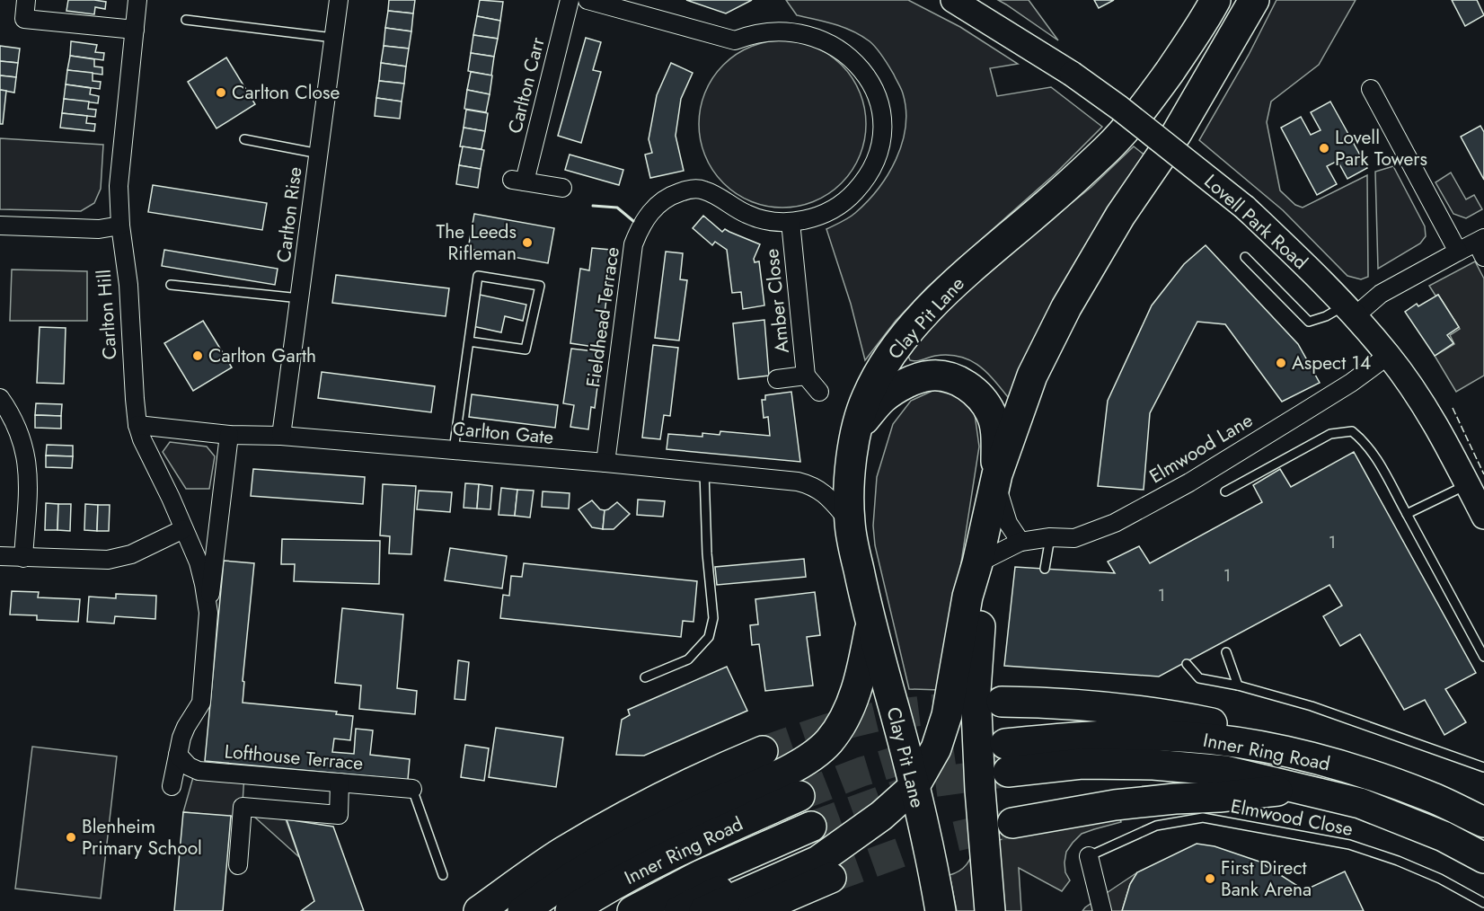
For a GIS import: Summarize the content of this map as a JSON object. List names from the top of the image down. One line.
{"streets":{"highway":["Clay Pit Lane","Inner Ring Road"],"street":["Carlton Carr","Carlton Rise","Lovell Park Road","Amber Close","Carlton Hill","Fieldhead Terrace","Carlton Gate","Elmwood Lane","Lofthouse Terrace"],"lane":["Elmwood Close"]},"crossings":[["Carlton Rise","Carlton Gate"],["Lovell Park Road","Elmwood Lane"],["Amber Close","Fieldhead Terrace"],["Carlton Hill","Carlton Gate"],["Carlton Hill","Lofthouse Terrace"],["Fieldhead Terrace","Carlton Gate"],["Clay Pit Lane","Carlton Gate"]],"places":["Carlton Close","Lovell Park Towers","The Leeds Rifleman","Carlton Garth","Aspect 14","Blenheim Primary School","First Direct Bank Arena"],"house_numbers":["1","1","1"]}
